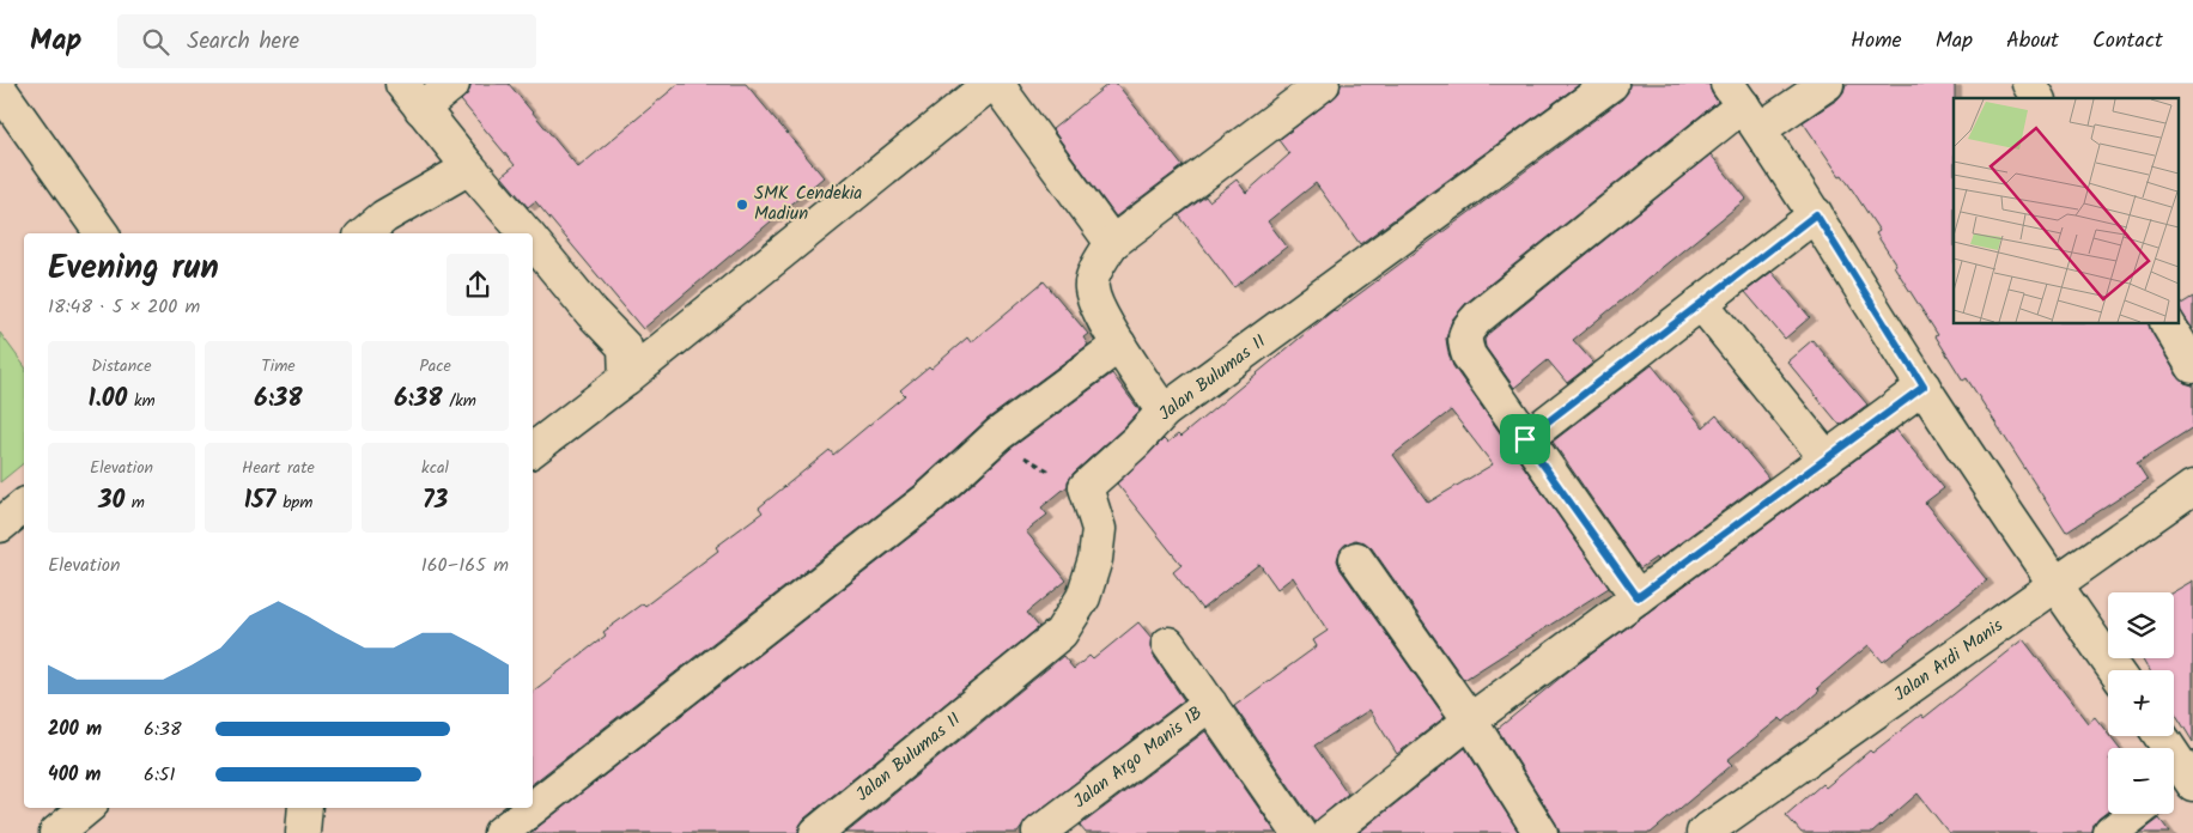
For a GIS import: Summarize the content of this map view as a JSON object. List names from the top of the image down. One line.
{"streets":{"street":["Jalan Bulumas II","Jalan Ardi Manis","Jalan Argo Manis IB"]},"places":["SMK Cendekia Madiun"],"page":{"header":"Map","search":"Search here","nav":["Home","Map","About","Contact"],"heading":["Evening run","18:48 · 5 × 200 m"],"stats":[["Distance","1.00 km"],["Time","6:38"],["Pace","6:38 /km"],["Elevation","30 m"],["Heart rate","157 bpm"],["kcal","73"]],"chart":["Elevation","160–165 m"],"map_buttons":["+","−"],"list":[{"name":"200 m","note":"6:38"},{"name":"400 m","note":"6:51"}]}}
